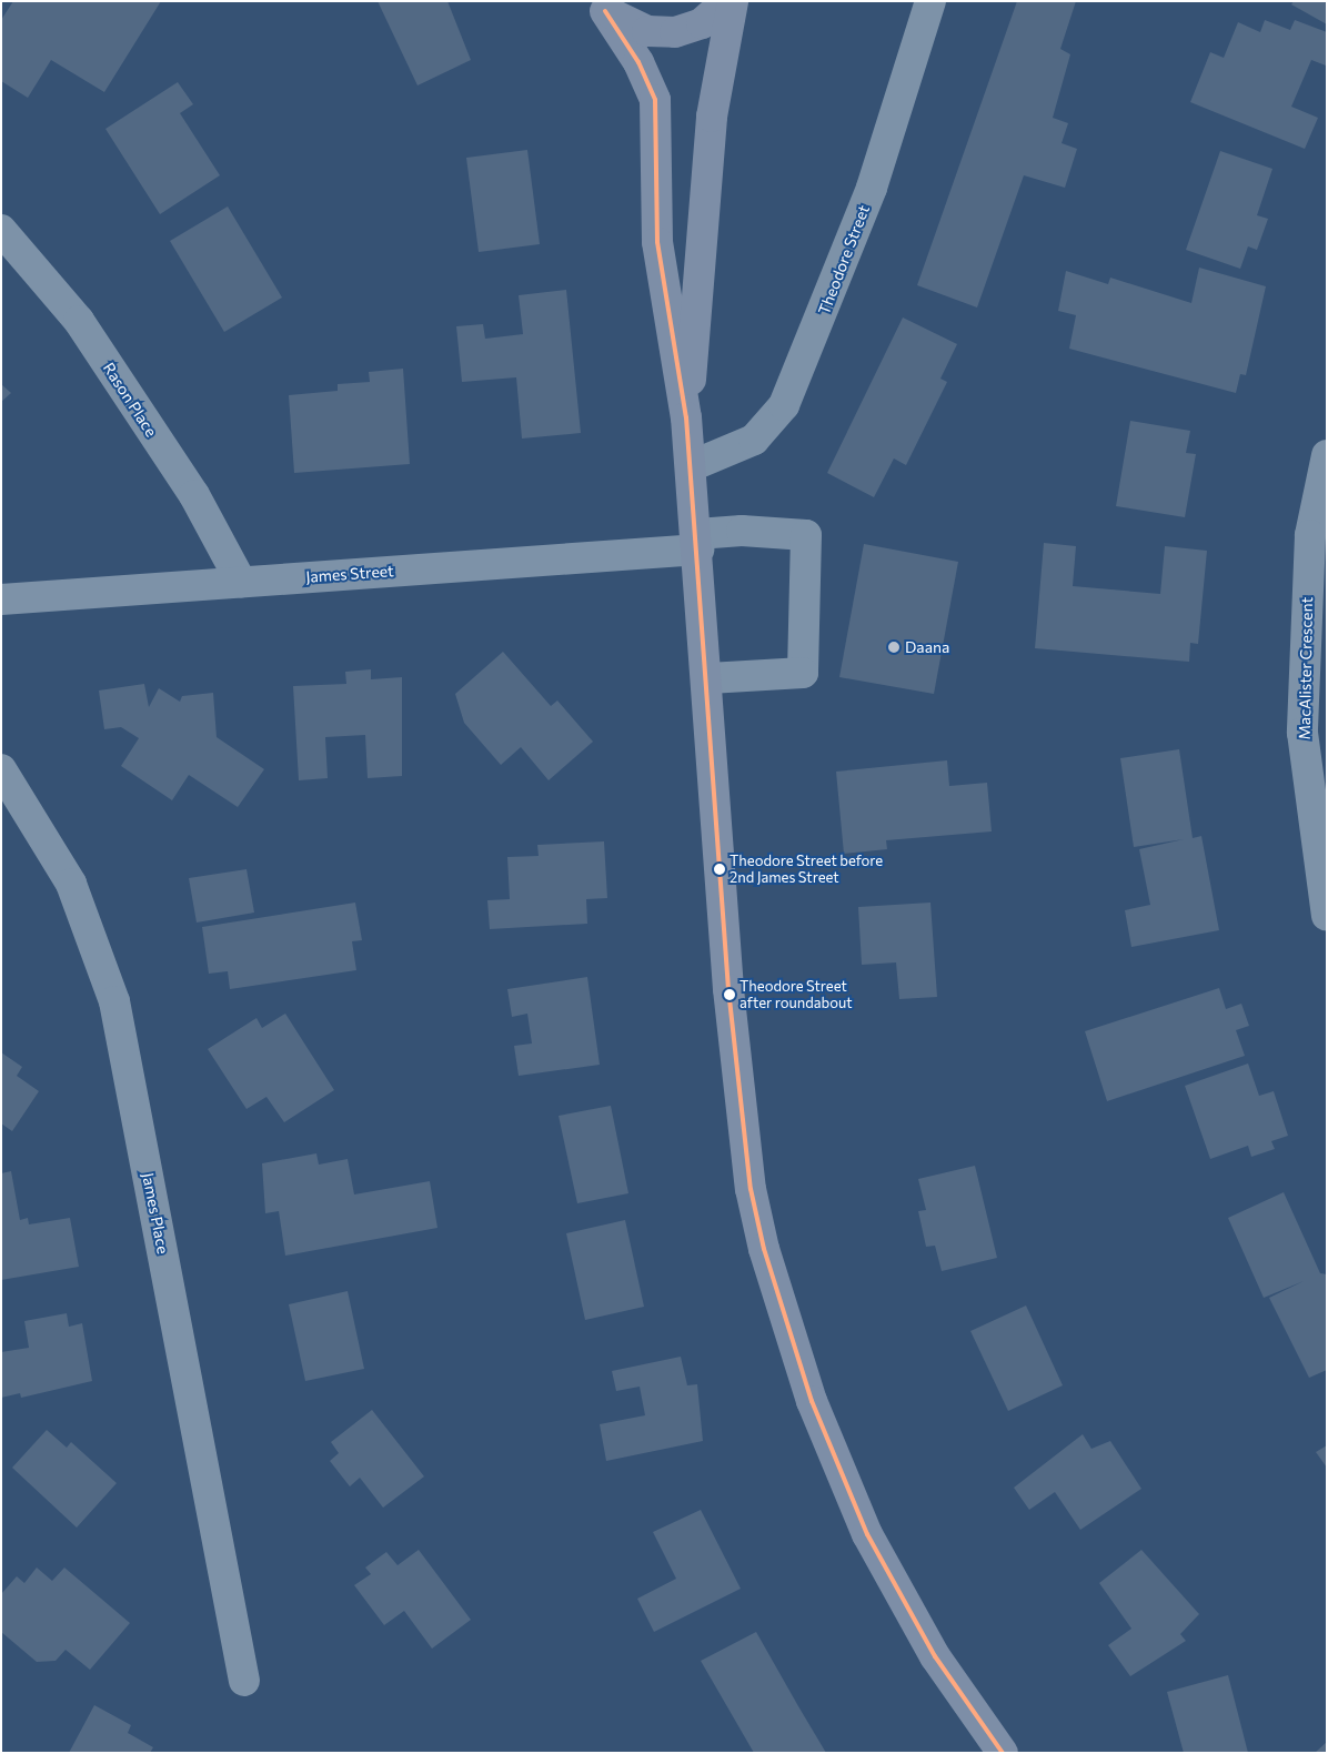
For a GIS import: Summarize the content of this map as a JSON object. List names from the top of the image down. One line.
{"streets":{"street":["Theodore Street","Rason Place","James Street","MacAlister Crescent","James Place"]},"crossings":[["Rason Place","James Street"]],"places":["Daana","Theodore Street before 2nd James Street","Theodore Street after roundabout"]}
